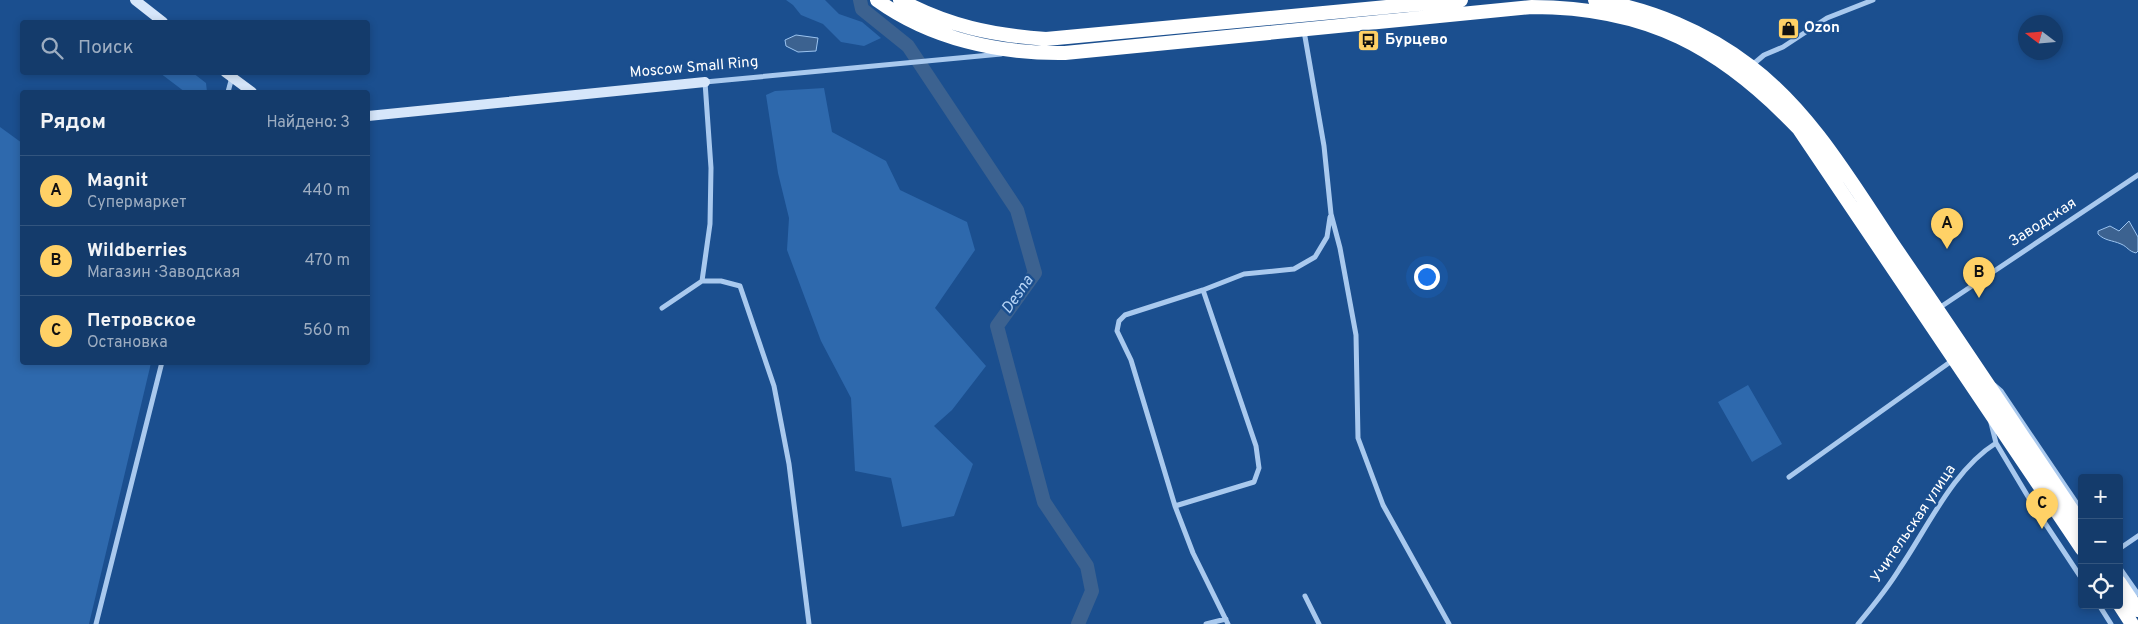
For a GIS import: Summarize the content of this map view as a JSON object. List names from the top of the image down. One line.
{"streets":{"street":["Moscow Small Ring","Заводская","Учительская улица"]},"water":["Desna"],"places":{"shop":["Ozon"],"bus stop":["Бурцево"]},"north":"left","page":{"search":"Поиск","heading":["Рядом","Найдено: 3"],"list":[{"mark":"A","name":"Magnit","note":"Супермаркет","value":"440 m"},{"mark":"B","name":"Wildberries","note":"Магазин · Заводская","value":"470 m"},{"mark":"C","name":"Петровское","note":"Остановка","value":"560 m"}],"pins":["A","B","C"],"map_buttons":["+","−"]}}
